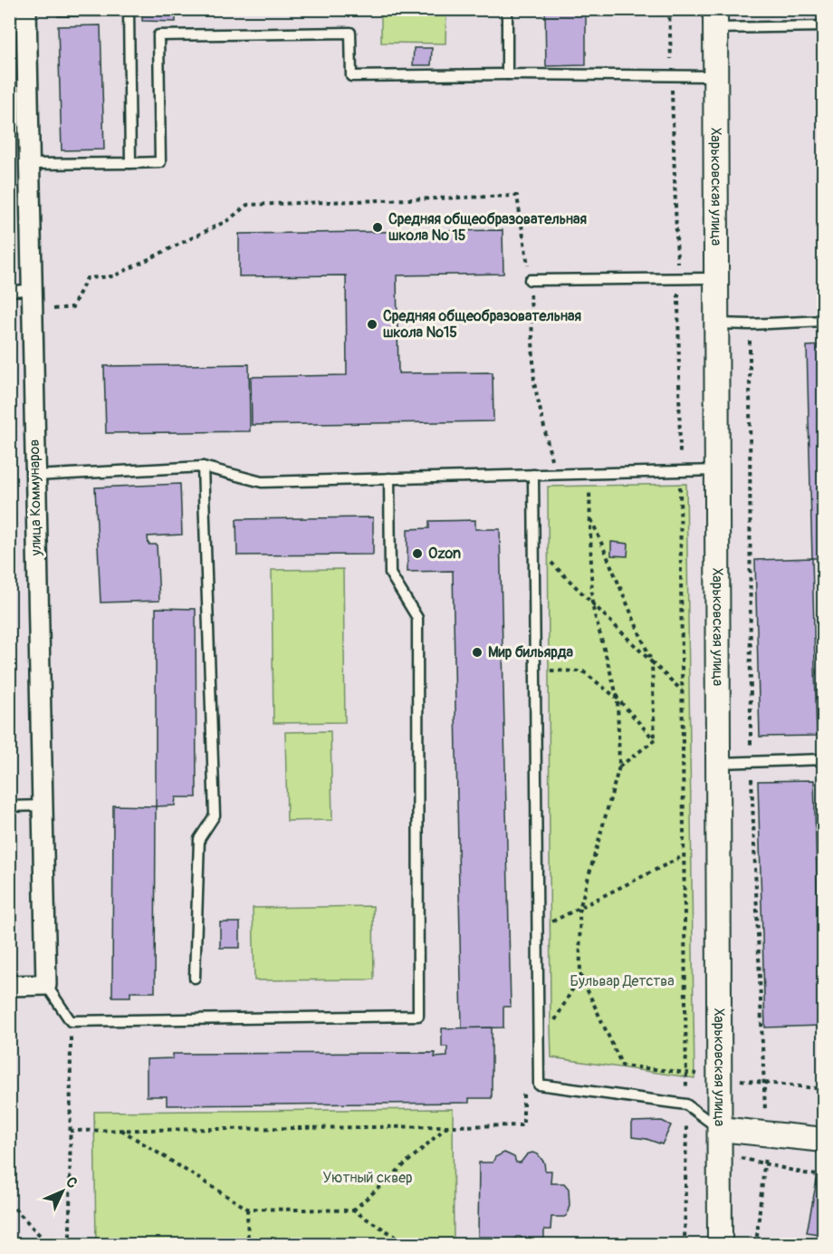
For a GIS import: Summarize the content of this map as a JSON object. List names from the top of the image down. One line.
{"streets":{"street":["Харьковская улица","улица Коммунаров"]},"parks":["Бульвар Детства","Уютный сквер"],"places":["Средняя общеобразовательная школа № 15","Средняя общеобразовательная школа №15","Ozon","Мир бильярда"],"north":"top right"}
